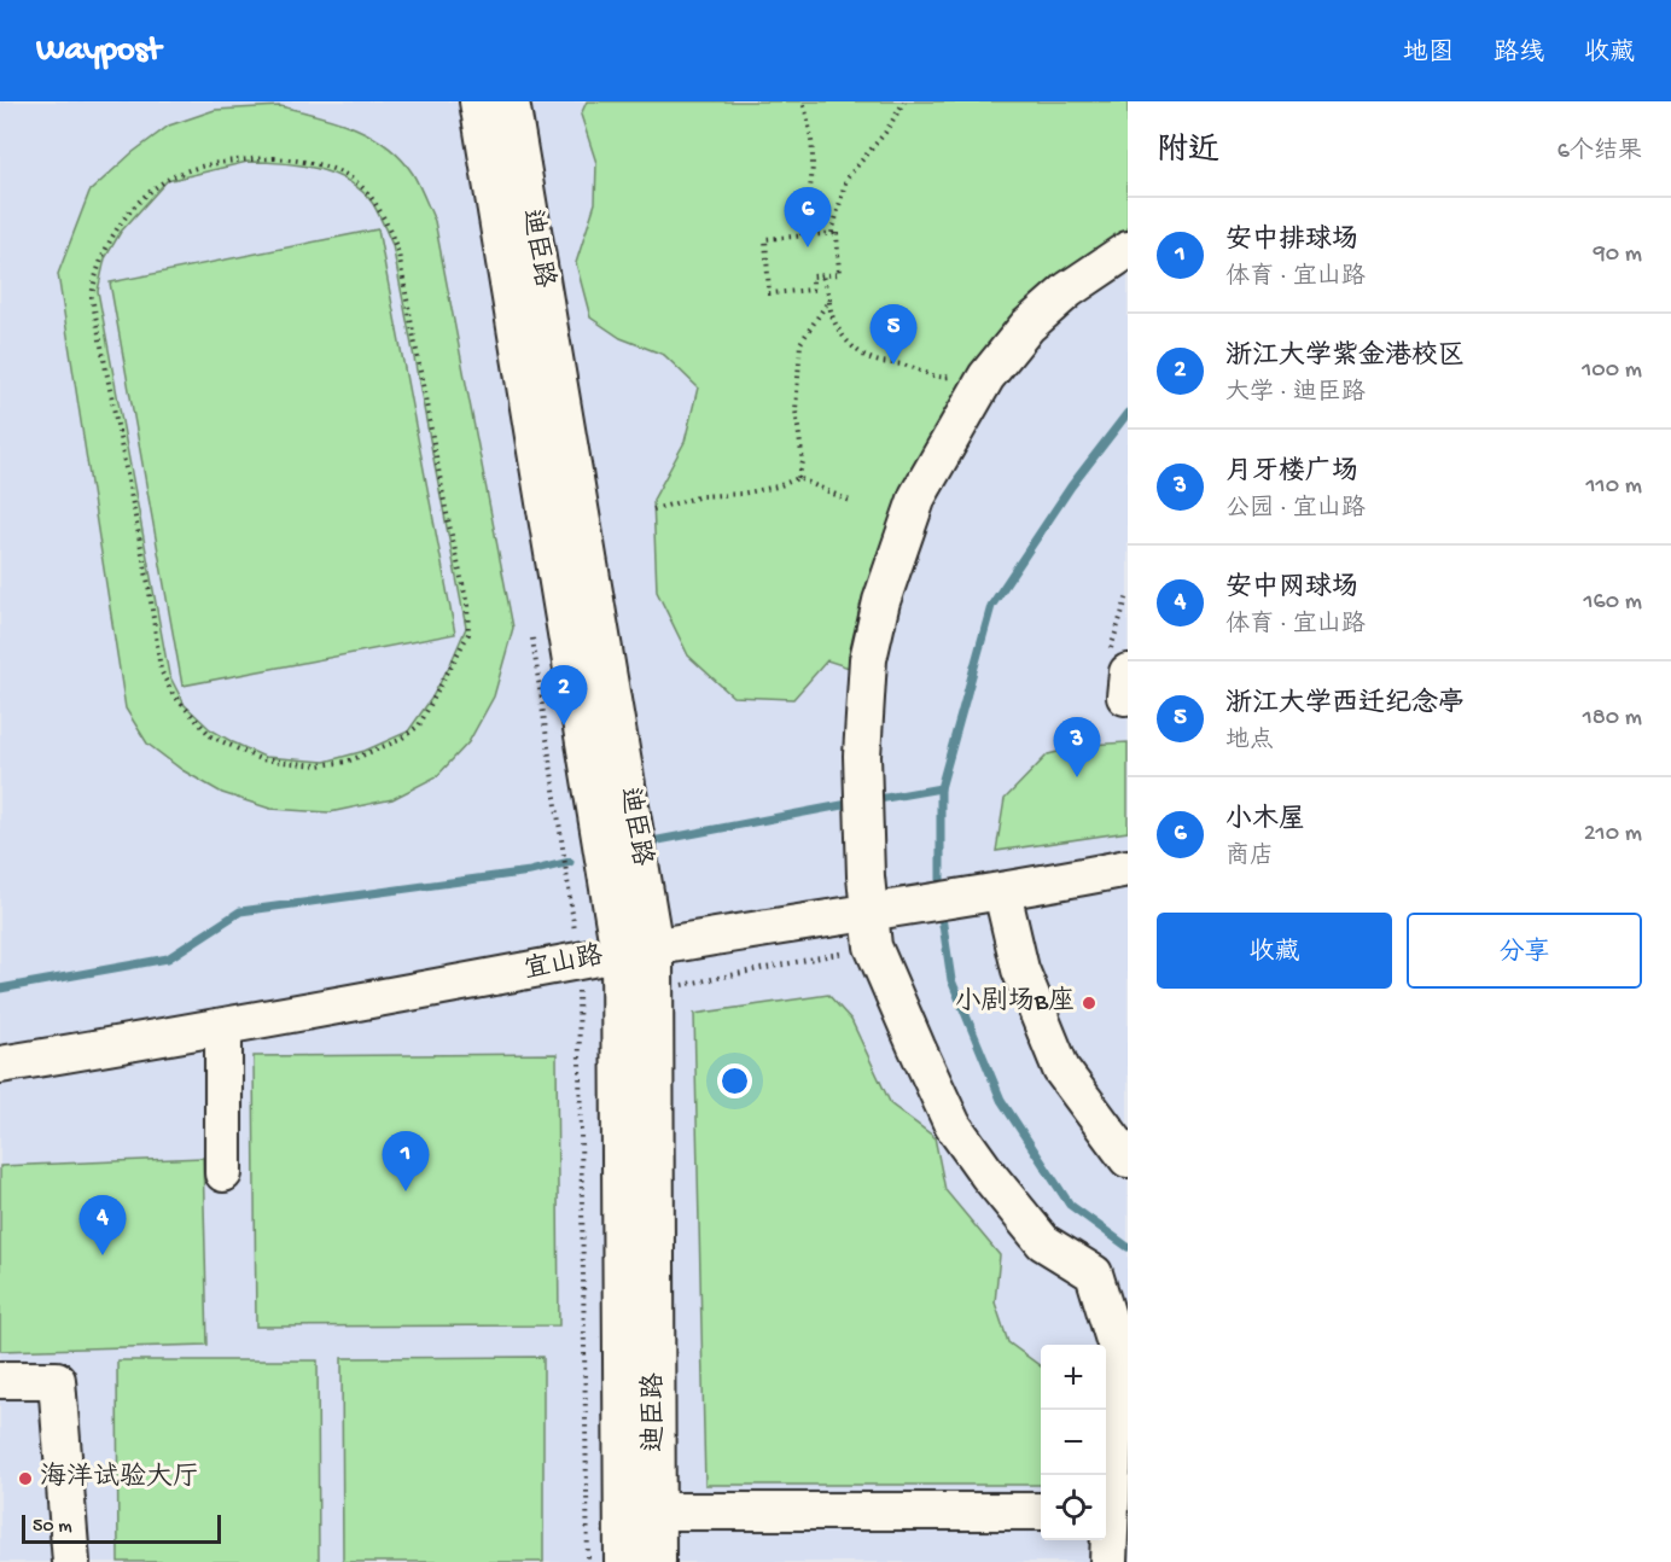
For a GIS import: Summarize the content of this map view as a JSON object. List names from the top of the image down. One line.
{"streets":{"street":["迪臣路","宜山路"]},"crossings":[["迪臣路","宜山路"]],"places":["小剧场B座","海洋试验大厅"],"scale_bar":"50 m","page":{"header":"Waypost","nav":["地图","路线","收藏"],"heading":["附近","6个结果"],"pins":["6","5","2","3","1","4"],"list":[{"mark":"1","name":"安中排球场","note":"体育 · 宜山路","value":"90 m"},{"mark":"2","name":"浙江大学紫金港校区","note":"大学 · 迪臣路","value":"100 m"},{"mark":"3","name":"月牙楼广场","note":"公园 · 宜山路","value":"110 m"},{"mark":"4","name":"安中网球场","note":"体育 · 宜山路","value":"160 m"},{"mark":"5","name":"浙江大学西迁纪念亭","note":"地点","value":"180 m"},{"mark":"6","name":"小木屋","note":"商店","value":"210 m"}],"buttons":["收藏","分享"],"map_buttons":["+","−"],"scale":"50 m"}}
